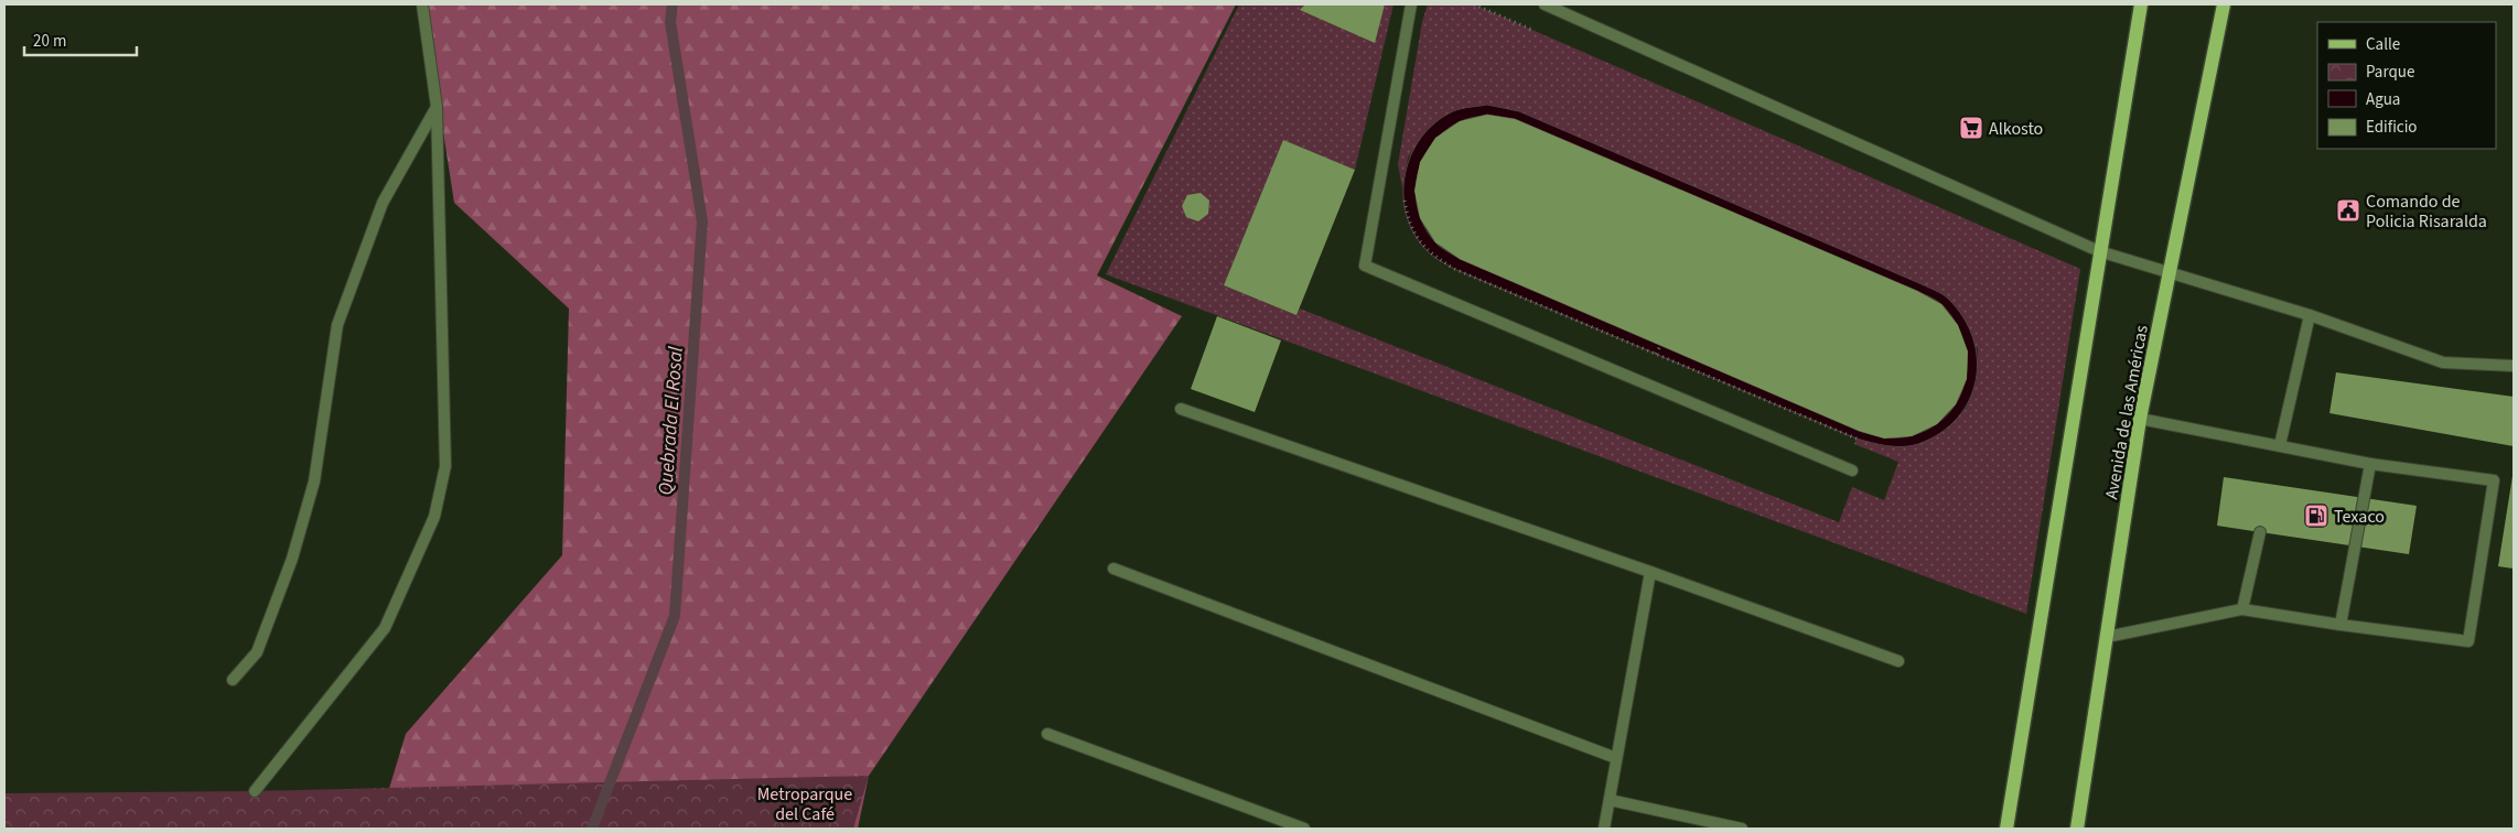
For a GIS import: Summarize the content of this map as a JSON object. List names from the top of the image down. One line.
{"streets":{"main road":["Avenida de las Américas"]},"water":["Quebrada El Rosal"],"parks":["Metroparque del Café"],"places":{"supermarket":["Alkosto"],"public building":["Comando de Policia Risaralda"],"fuel station":["Texaco"]},"legend":["Calle","Parque","Agua","Edificio"],"scale_bar":"20 m"}
